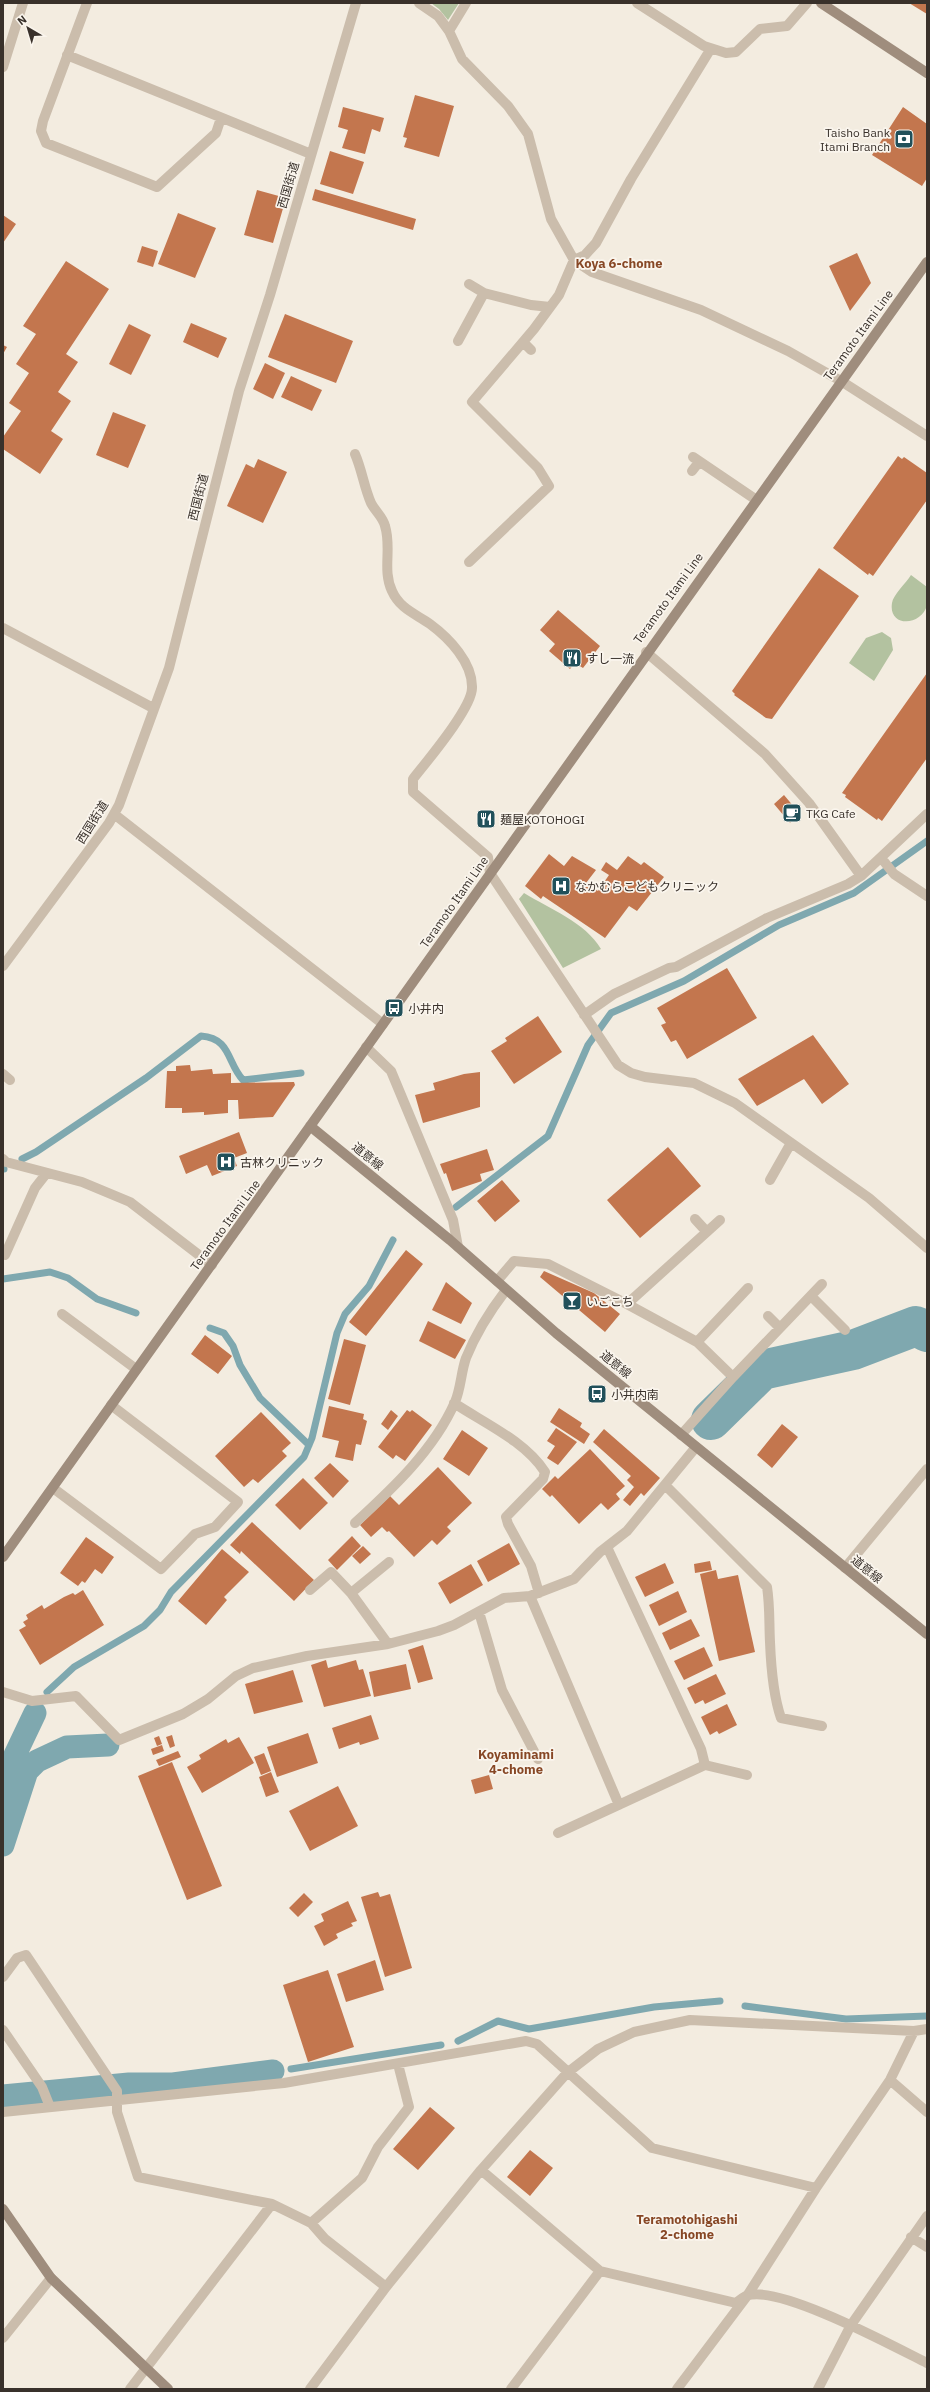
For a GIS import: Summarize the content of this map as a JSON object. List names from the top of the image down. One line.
{"streets":{"main road":["Teramoto Itami Line","道意線"],"street":["西国街道"]},"crossings":[["Teramoto Itami Line","道意線"]],"districts":["Koya 6-chome","Koyaminami 4-chome","Teramotohigashi 2-chome"],"places":{"bank":["Taisho Bank Itami Branch"],"restaurant":["すし一流","麺屋KOTOHOGI"],"cafe":["TKG Cafe"],"hospital":["なかむらこどもクリニック","古林クリニック"],"bus stop":["小井内","小井内南"],"bar":["いごこち"]},"north":"top left"}
